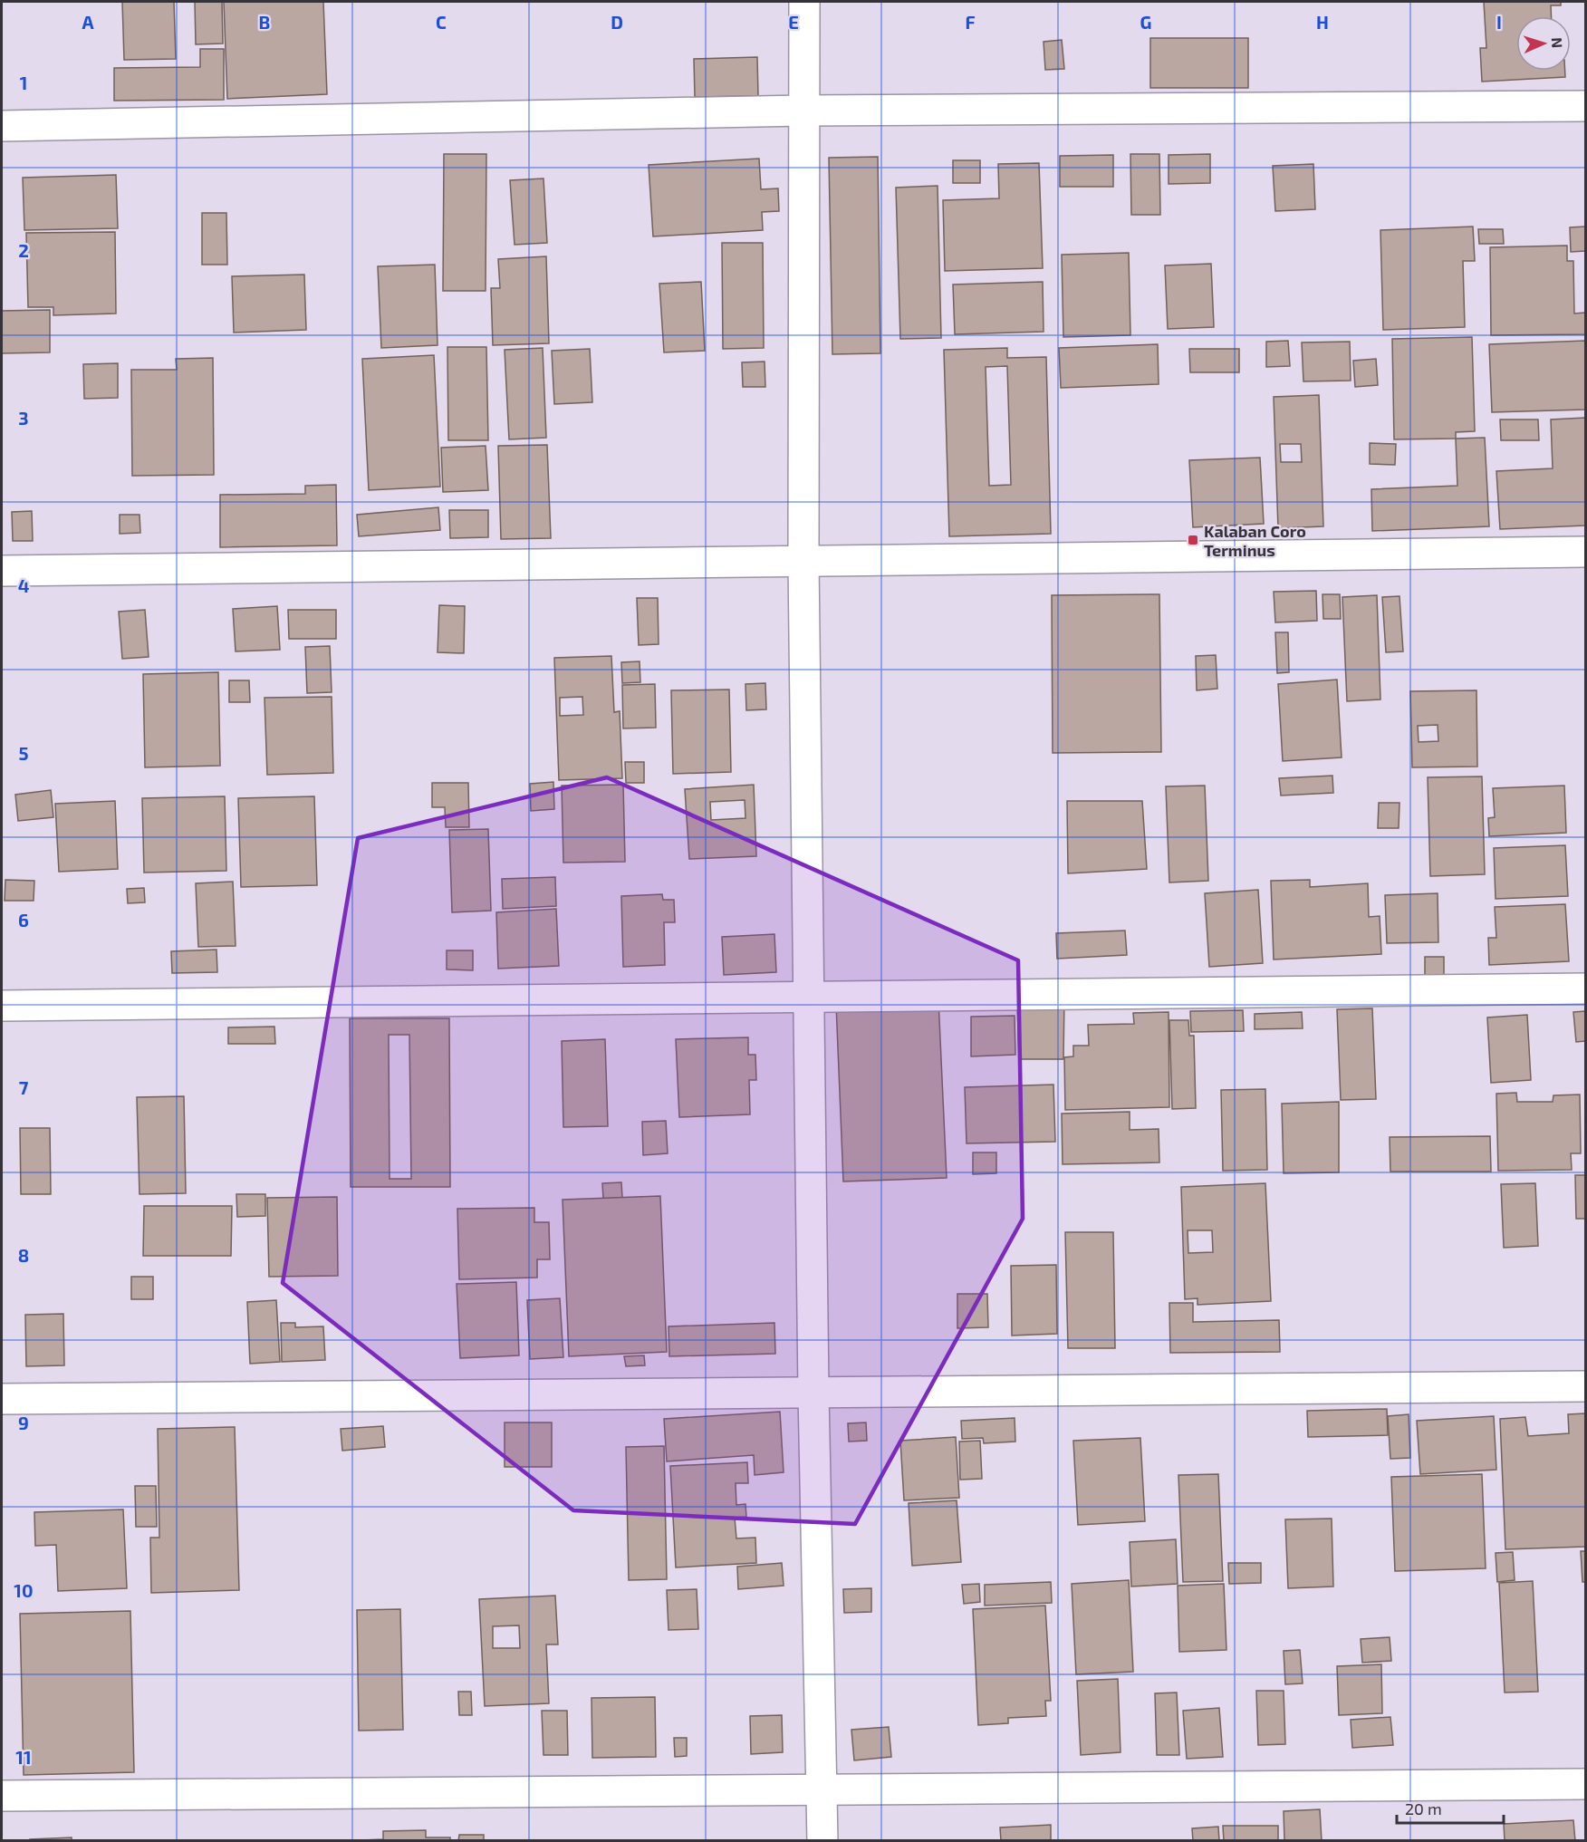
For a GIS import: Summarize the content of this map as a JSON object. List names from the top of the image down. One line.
{"places":{"transit":["Kalaban Coro Terminus"]},"scale_bar":"20 m","north":"right","grid":{"columns":["A","B","C","D","E","F","G","H","I"],"rows":["1","2","3","4","5","6","7","8","9","10","11"]}}
